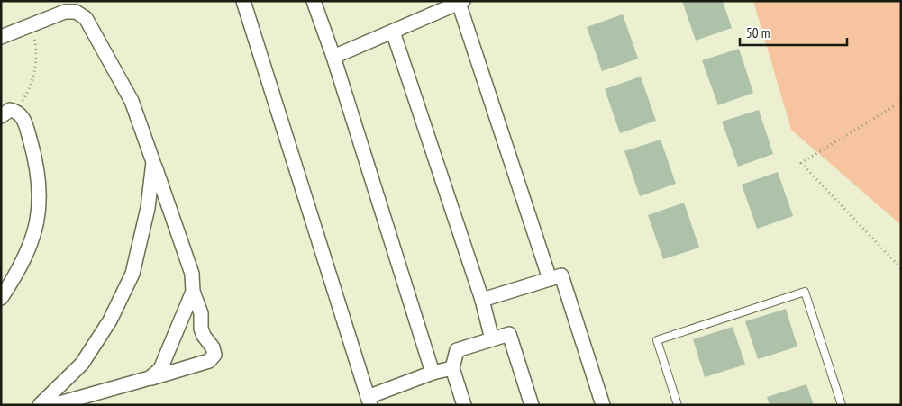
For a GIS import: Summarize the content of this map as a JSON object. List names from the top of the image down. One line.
{"scale_bar":"50 m"}
